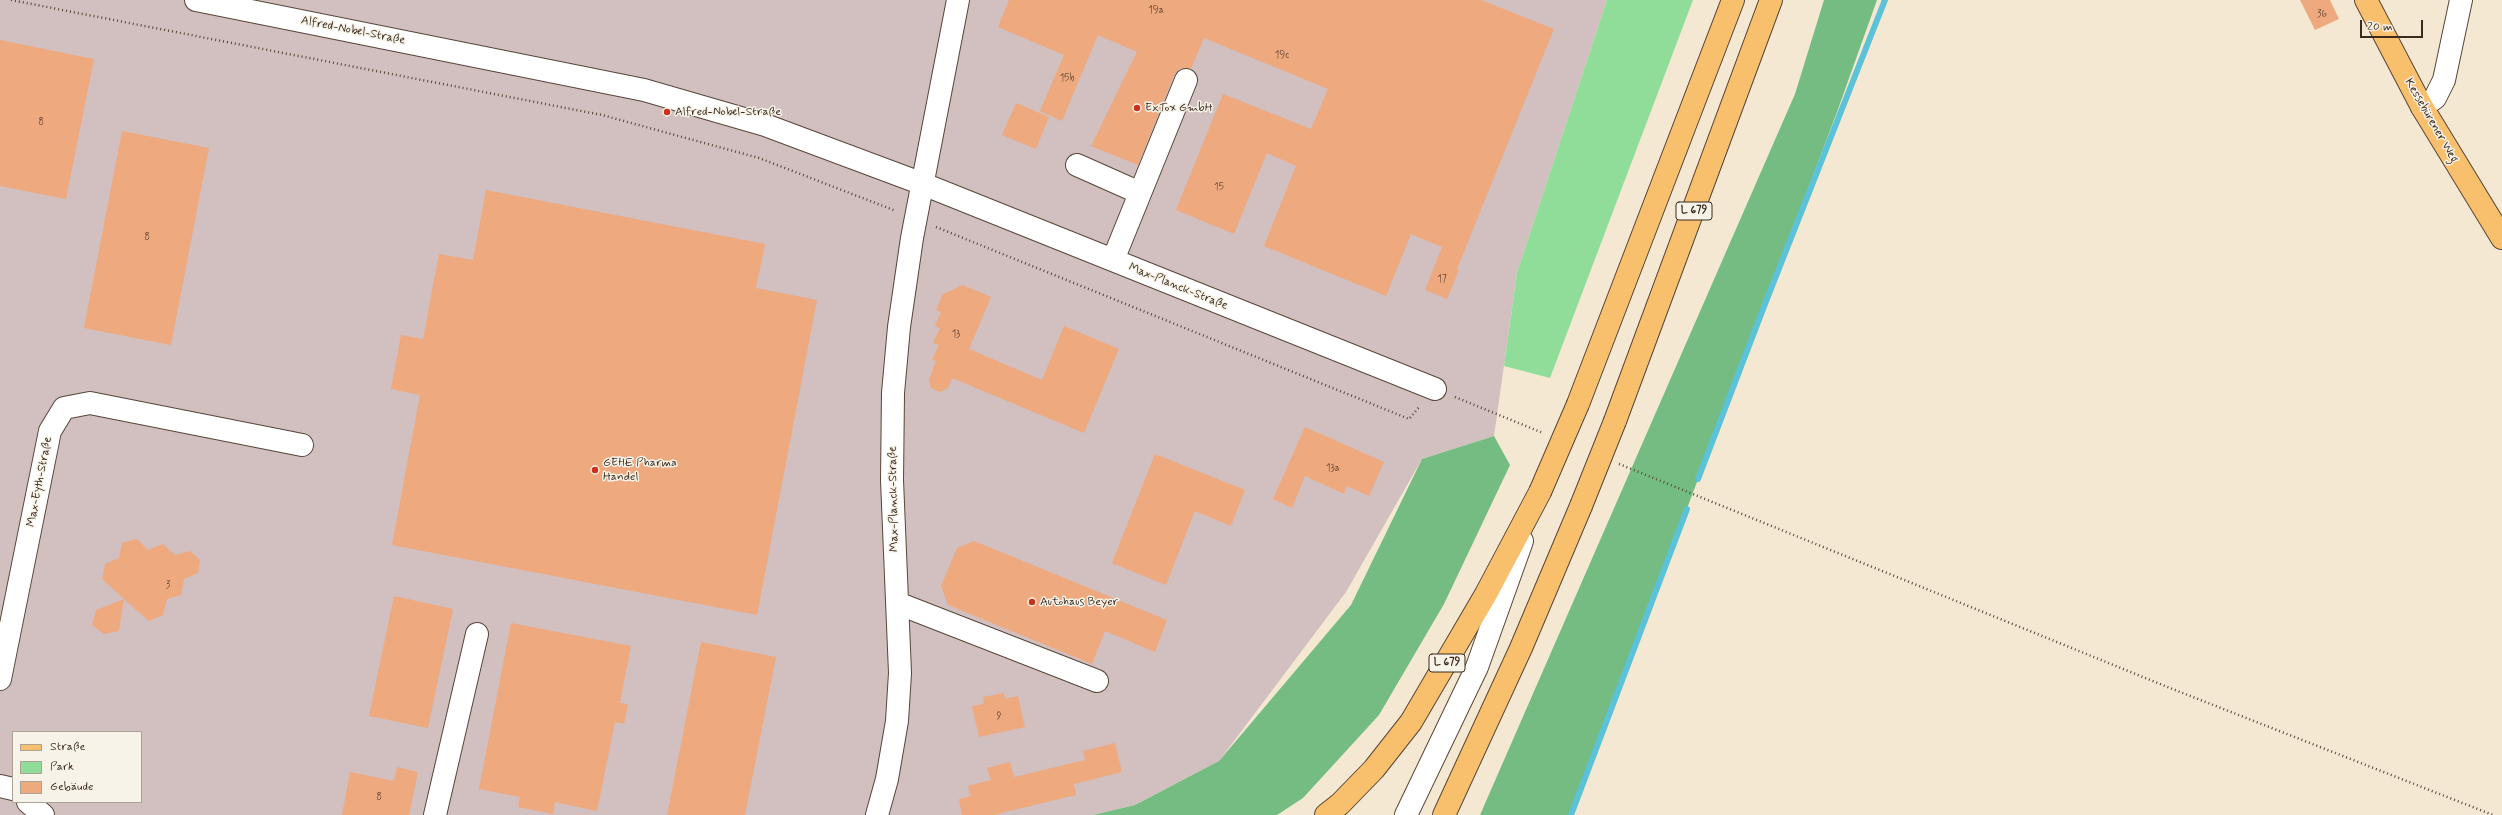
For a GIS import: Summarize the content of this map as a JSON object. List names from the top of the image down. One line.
{"streets":{"main road":["Kessebürener Weg","L 679"],"street":["Alfred-Nobel-Straße","Max-Planck-Straße","Max-Eyth-Straße"]},"crossings":[["Alfred-Nobel-Straße","Max-Planck-Straße"]],"places":["ExTox GmbH","Alfred-Nobel-Straße","GEHE Pharma Handel","Autohaus Beyer"],"house_numbers":["19a","36","19c","15b","8","15","8","17","13","13a","3","9","8"],"legend":["Straße","Park","Gebäude"],"scale_bar":"20 m"}
